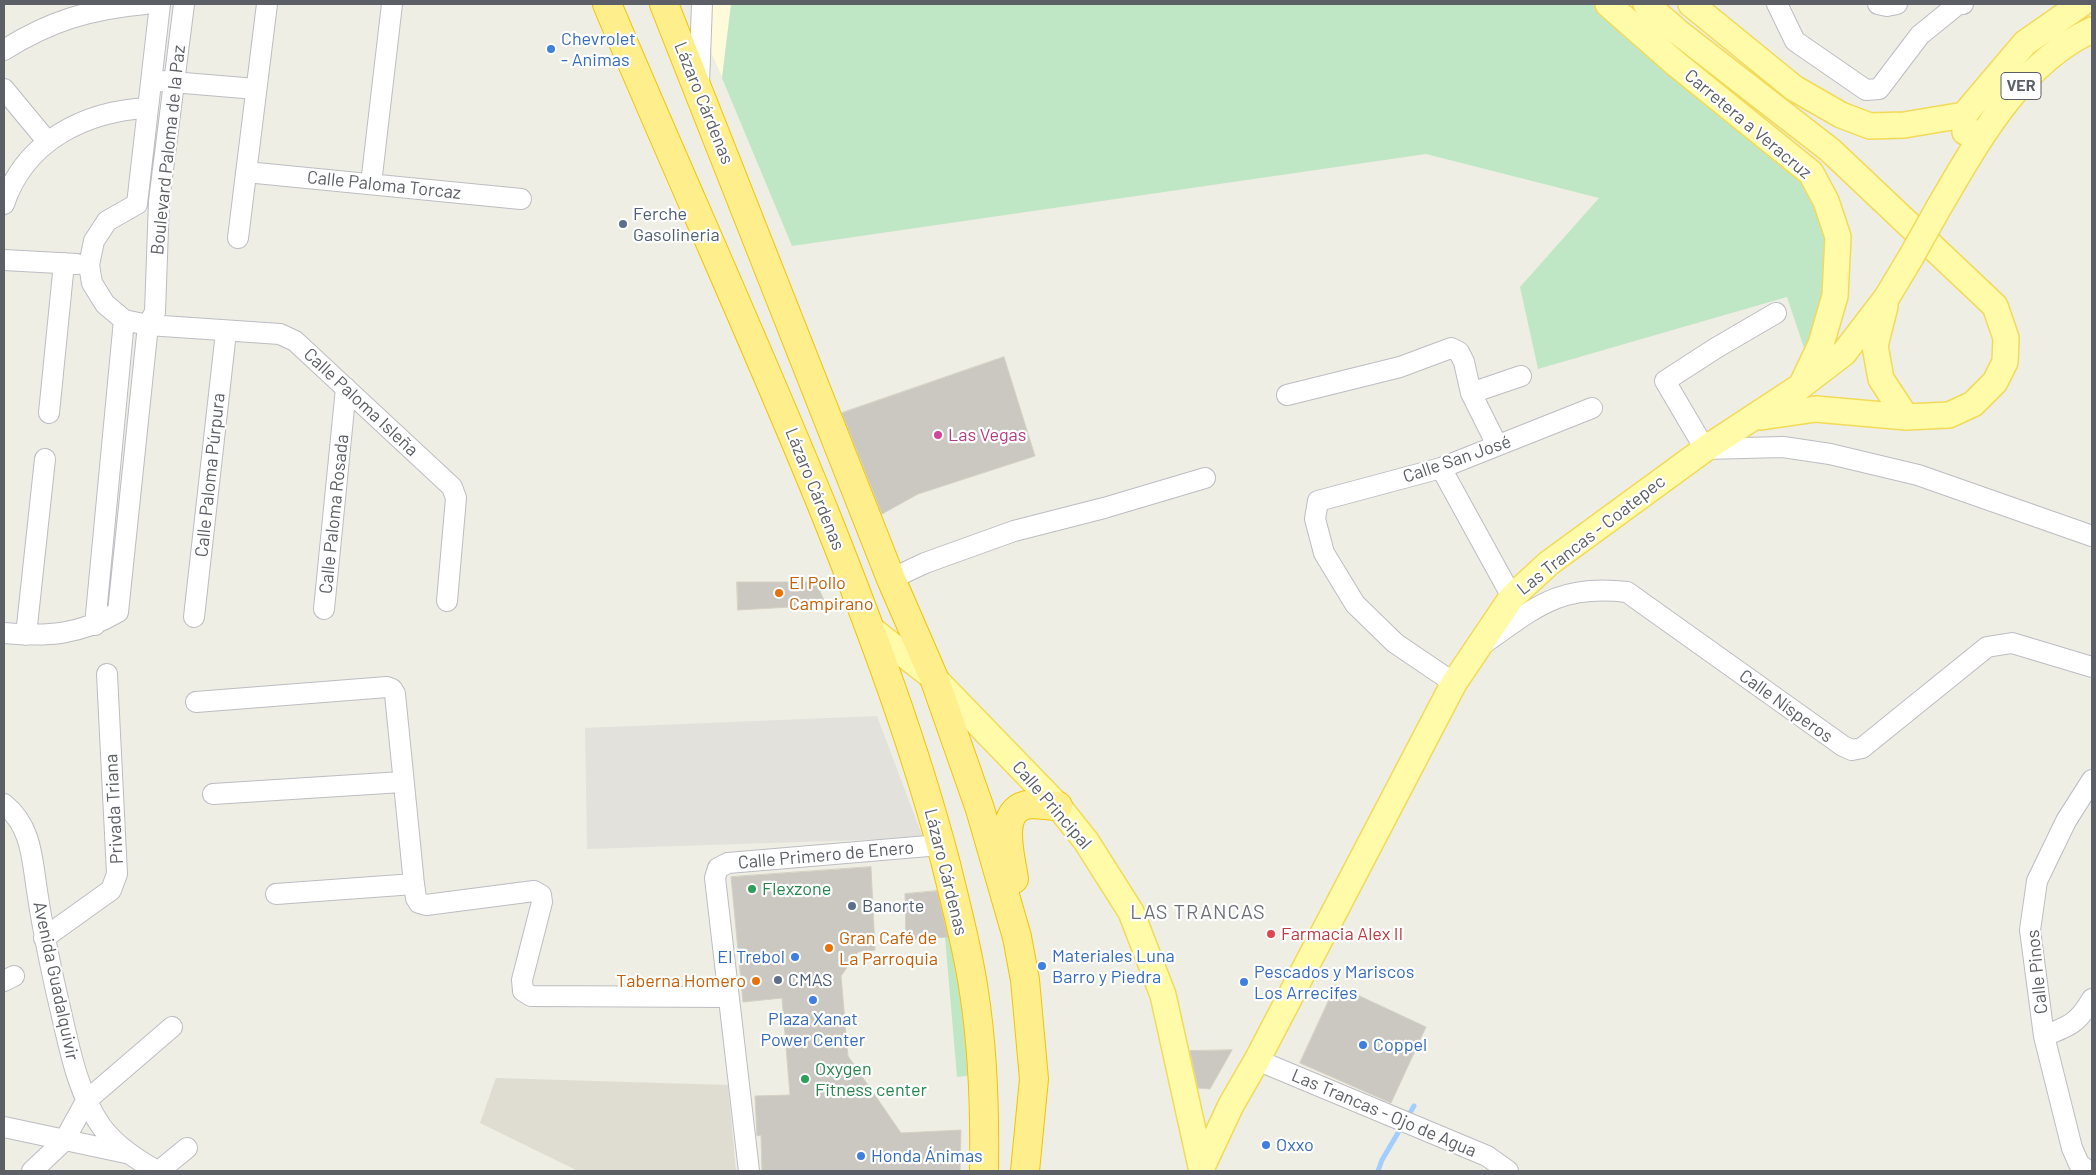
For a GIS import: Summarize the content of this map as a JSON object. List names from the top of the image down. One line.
{"streets":{"highway":["Lázaro Cárdenas"],"main road":["VER","Carretera a Veracruz","Las Trancas - Coatepec","Calle Principal"],"street":["Boulevard Paloma de la Paz","Calle Paloma Torcaz","Calle Paloma Isleña","Calle San José","Calle Paloma Púrpura","Calle Paloma Rosada","Calle Nísperos","Privada Triana","Calle Primero de Enero","Calle Pinos","Avenida Guadalquivir","Las Trancas - Ojo de Agua"]},"crossings":[["Lázaro Cárdenas","Calle Principal"],["Lázaro Cárdenas","Calle Primero de Enero"],["Carretera a Veracruz","Las Trancas - Coatepec"],["Boulevard Paloma de la Paz","Calle Paloma Isleña"],["Calle Paloma Isleña","Calle Paloma Púrpura"],["Calle Paloma Isleña","Calle Paloma Rosada"],["Calle San José","Las Trancas - Coatepec"],["Las Trancas - Coatepec","Calle Nísperos"],["Las Trancas - Coatepec","Calle Principal"],["Las Trancas - Coatepec","Las Trancas - Ojo de Agua"],["Privada Triana","Avenida Guadalquivir"]],"districts":["LAS TRANCAS"],"places":["Chevrolet - Animas","Ferche Gasolineria","Las Vegas","El Pollo Campirano","Flexzone","Banorte","Farmacia Alex II","Gran Café de La Parroquia","El Trebol","Materiales Luna Barro y Piedra","CMAS","Taberna Homero","Pescados y Mariscos Los Arrecifes","Plaza Xanat Power Center","Coppel","Oxygen Fitness center","Oxxo","Honda Ánimas"]}
